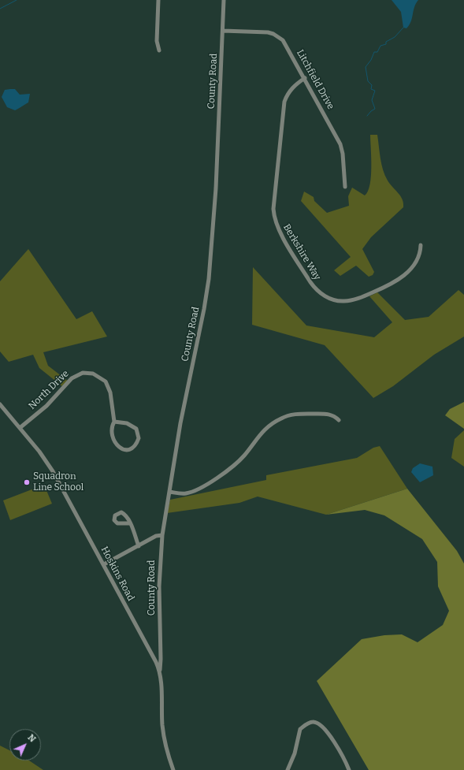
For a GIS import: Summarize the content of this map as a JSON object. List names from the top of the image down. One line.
{"streets":{"street":["Litchfield Drive","County Road","Berkshire Way","North Drive","Hoskins Road"]},"crossings":[["Litchfield Drive","County Road"],["Litchfield Drive","Berkshire Way"],["County Road","Hoskins Road"],["North Drive","Hoskins Road"]],"places":["Squadron Line School"],"north":"top right"}
